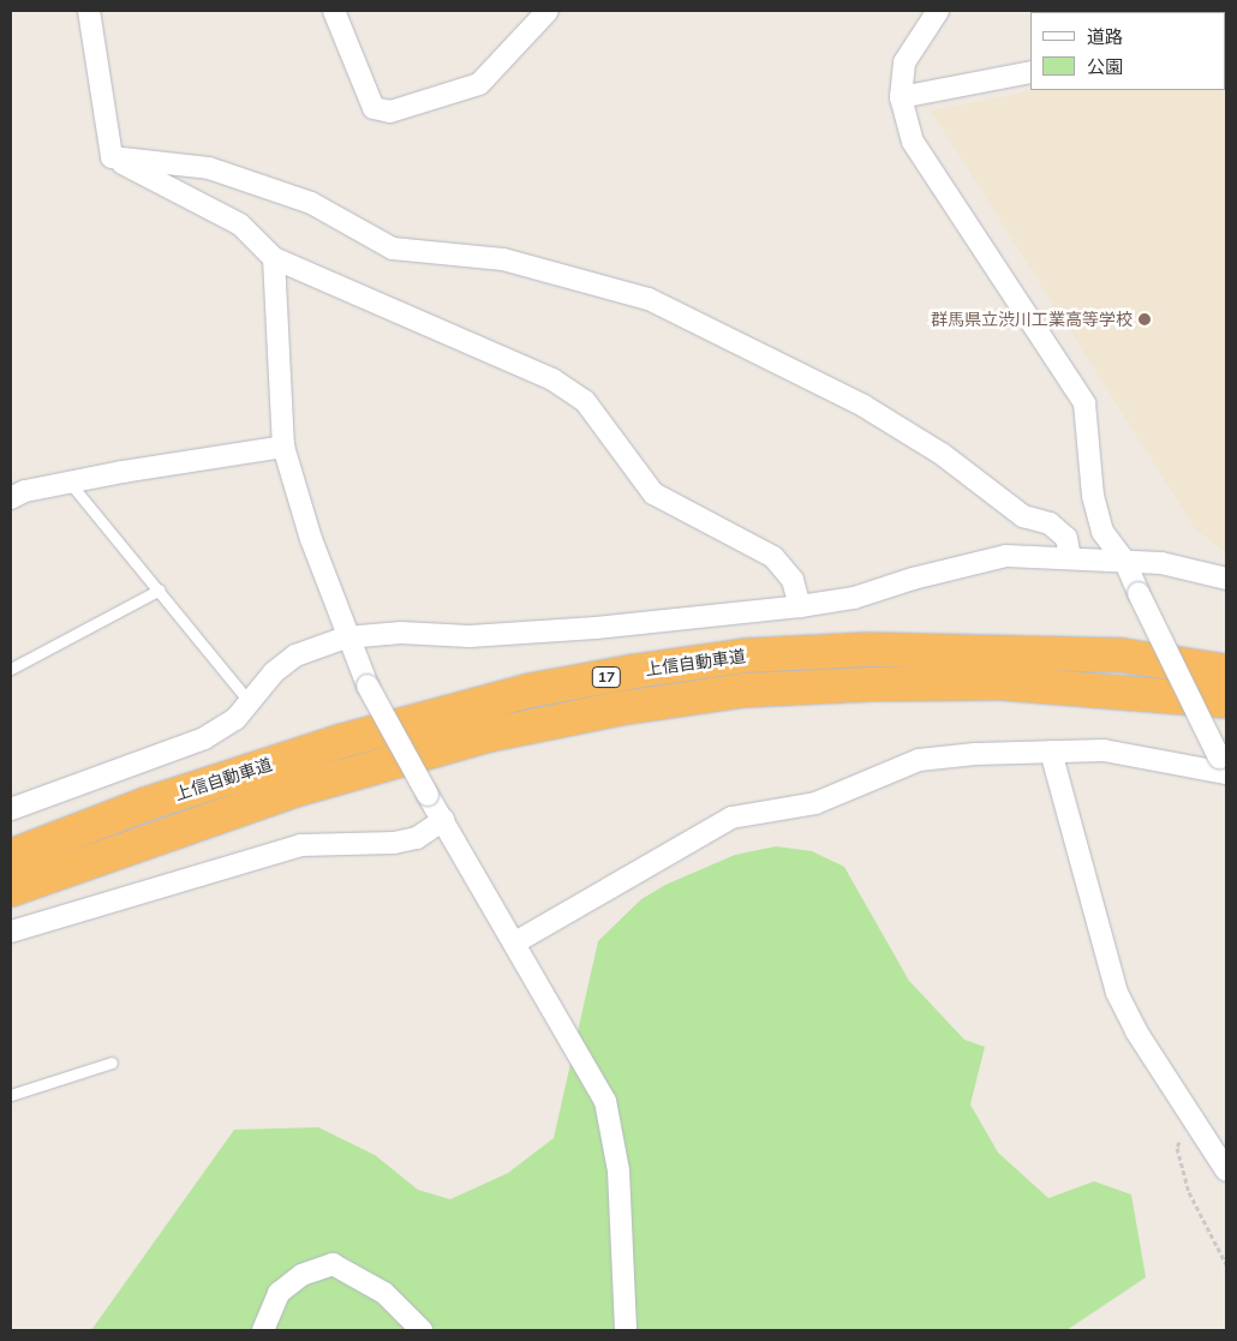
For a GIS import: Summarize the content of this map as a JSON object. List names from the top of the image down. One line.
{"streets":{"highway":["上信自動車道","17"]},"places":["群馬県立渋川工業高等学校"],"legend":["道路","公園"]}
